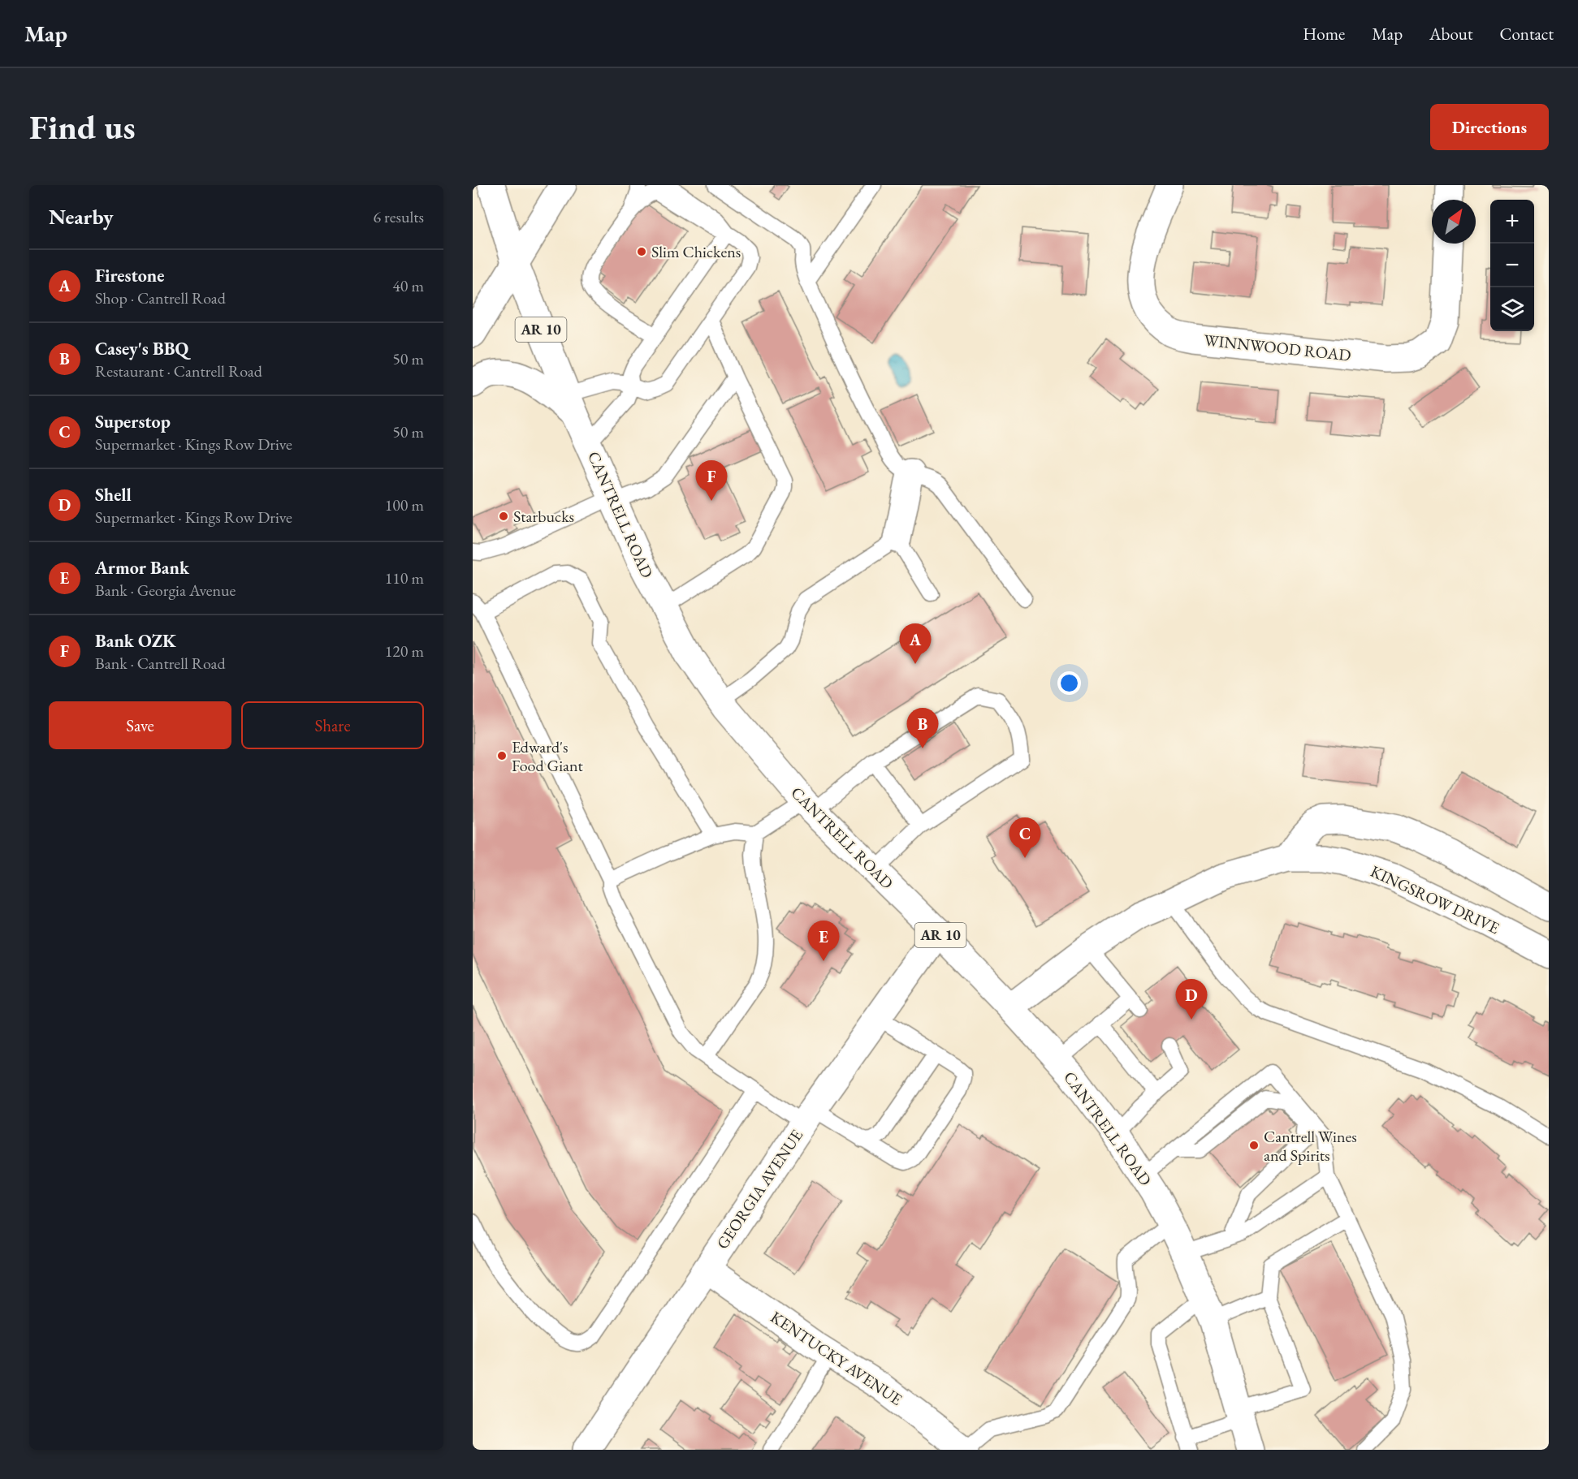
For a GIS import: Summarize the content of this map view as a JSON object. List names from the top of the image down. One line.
{"streets":{"street":["AR 10","WINNWOOD ROAD","CANTRELL ROAD","KINGSROW DRIVE","GEORGIA AVENUE","KENTUCKY AVENUE"]},"crossings":[["CANTRELL ROAD","KINGSROW DRIVE"],["CANTRELL ROAD","GEORGIA AVENUE"],["GEORGIA AVENUE","KENTUCKY AVENUE"]],"places":["Slim Chickens","Starbucks","Edward's Food Giant","Cantrell Wines and Spirits"],"north":"top right","page":{"header":"Map","nav":["Home","Map","About","Contact"],"buttons":["Directions",["Save","Share"]],"title":"Find us","heading":["Nearby","6 results"],"map_buttons":["+","−"],"list":[{"mark":"A","name":"Firestone","note":"Shop · Cantrell Road","value":"40 m"},{"mark":"B","name":"Casey's BBQ","note":"Restaurant · Cantrell Road","value":"50 m"},{"mark":"C","name":"Superstop","note":"Supermarket · Kings Row Drive","value":"50 m"},{"mark":"D","name":"Shell","note":"Supermarket · Kings Row Drive","value":"100 m"},{"mark":"E","name":"Armor Bank","note":"Bank · Georgia Avenue","value":"110 m"},{"mark":"F","name":"Bank OZK","note":"Bank · Cantrell Road","value":"120 m"}],"pins":["F","A","B","C","E","D"]}}
